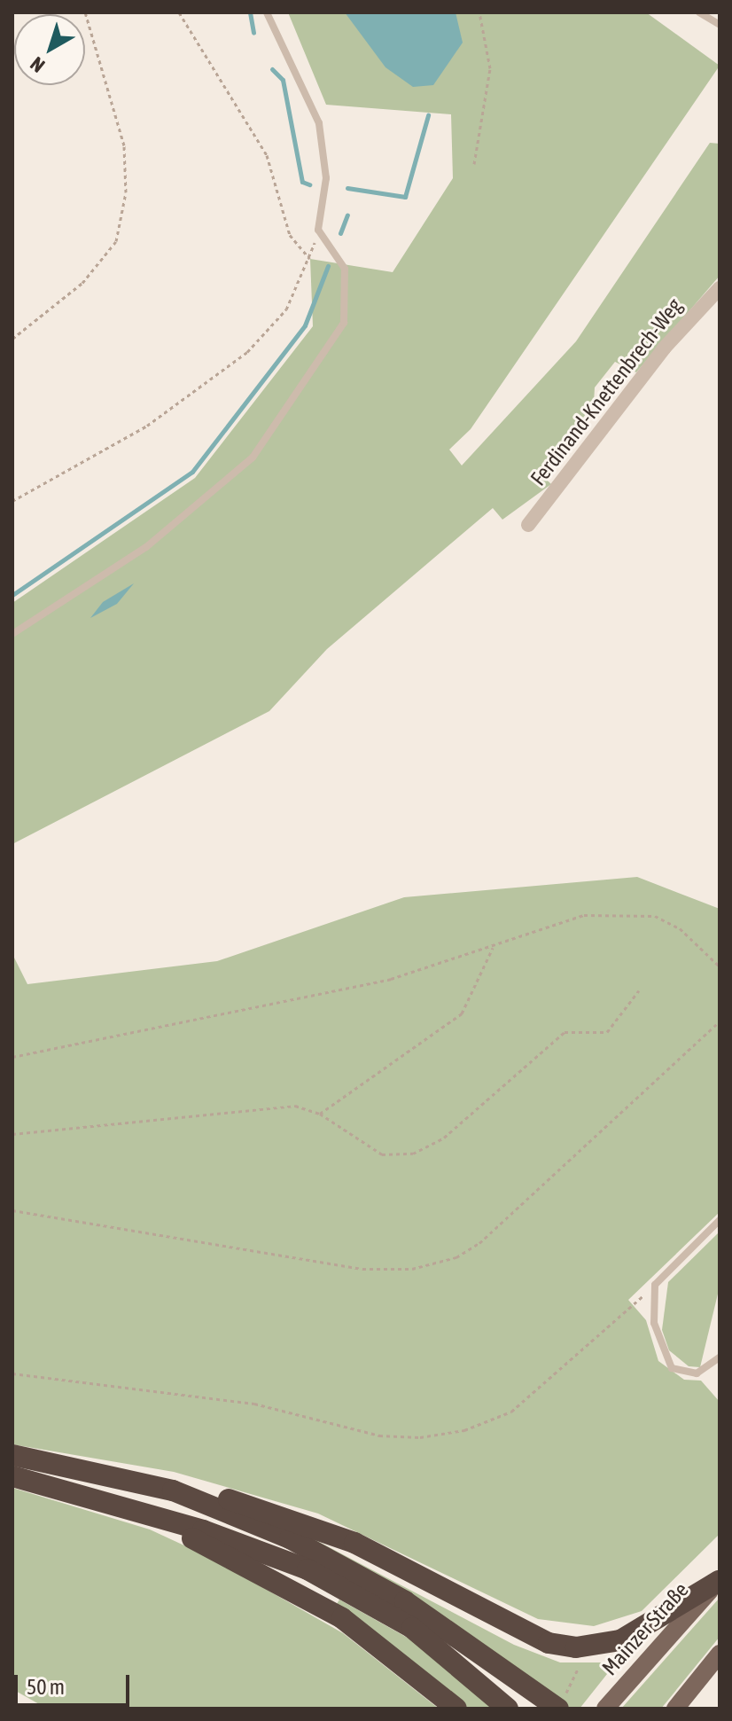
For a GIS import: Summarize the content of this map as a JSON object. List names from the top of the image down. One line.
{"streets":{"main road":["Mainzer Straße"],"street":["Ferdinand-Knettenbrech-Weg"]},"scale_bar":"50 m","north":"bottom left"}
